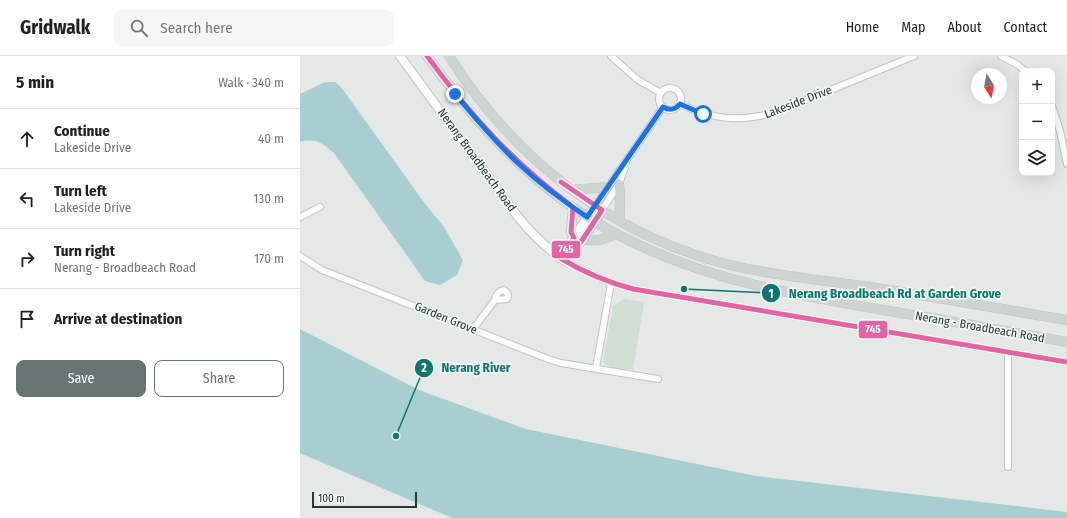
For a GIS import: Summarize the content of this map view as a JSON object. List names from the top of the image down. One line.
{"streets":{"main road":["Nerang - Broadbeach Road"],"street":["Lakeside Drive","Nerang Broadbeach Road","Garden Grove"]},"places":["Nerang Broadbeach Rd at Garden Grove","Nerang River"],"lines":["transit line 745"],"scale_bar":"100 m","north":"bottom","page":{"header":"Gridwalk","search":"Search here","nav":["Home","Map","About","Contact"],"heading":["5 min","Walk · 340 m"],"map_buttons":["+","−"],"list":[["Continue","Lakeside Drive","40 m"],["Turn left","Lakeside Drive","130 m"],["Turn right","Nerang - Broadbeach Road","170 m"],"Arrive at destination"],"buttons":["Save","Share"],"scale":"100 m"}}
